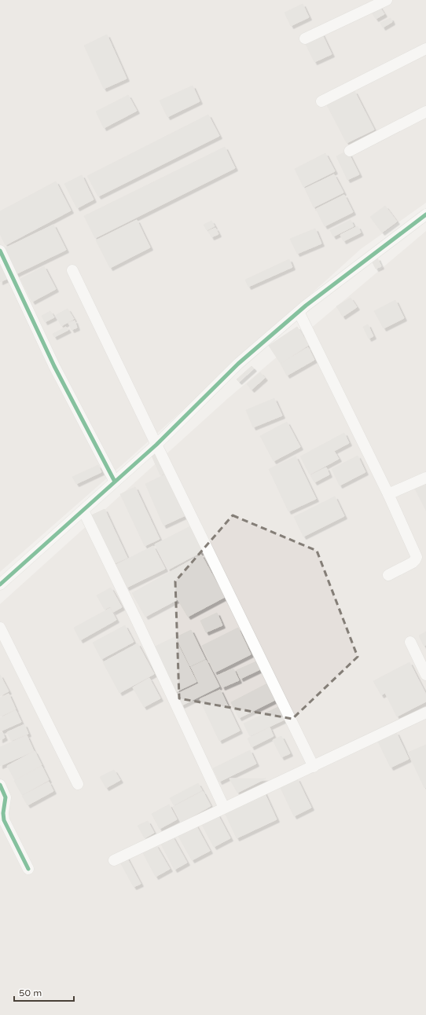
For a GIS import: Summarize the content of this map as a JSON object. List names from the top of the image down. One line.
{"scale_bar":"50 m"}
